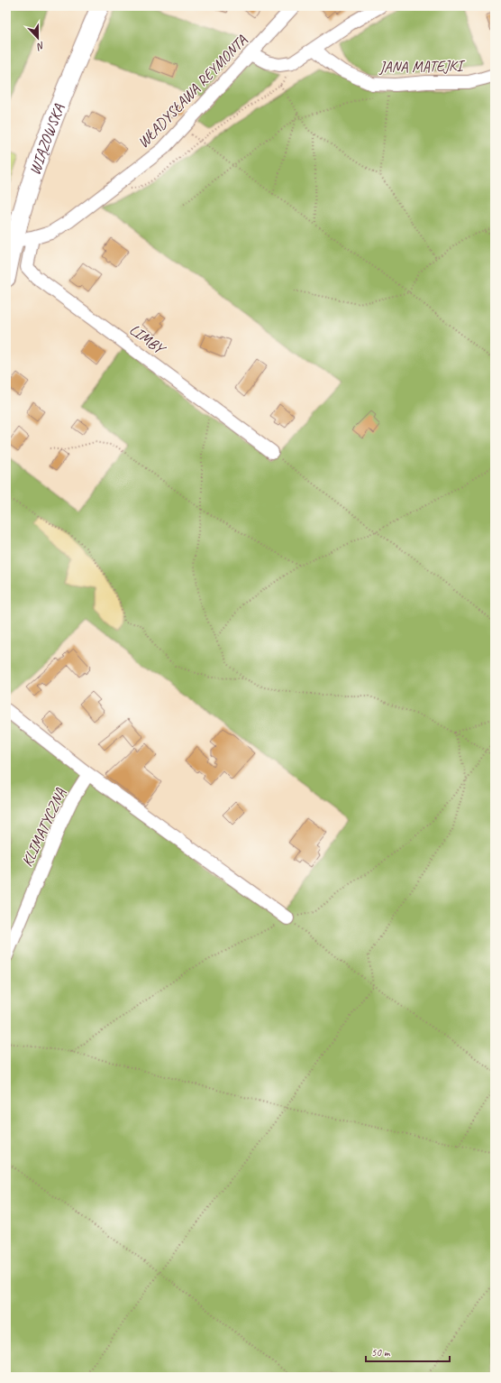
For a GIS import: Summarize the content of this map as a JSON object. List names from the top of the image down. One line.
{"streets":{"main road":["WIĄZOWSKA"],"street":["JANA MATEJKI","WŁADYSŁAWA REYMONTA","LIMBY","KLIMATYCZNA"]},"crossings":[["WŁADYSŁAWA REYMONTA","WIĄZOWSKA"],["WŁADYSŁAWA REYMONTA","LIMBY"]],"scale_bar":"50 m","north":"bottom"}
